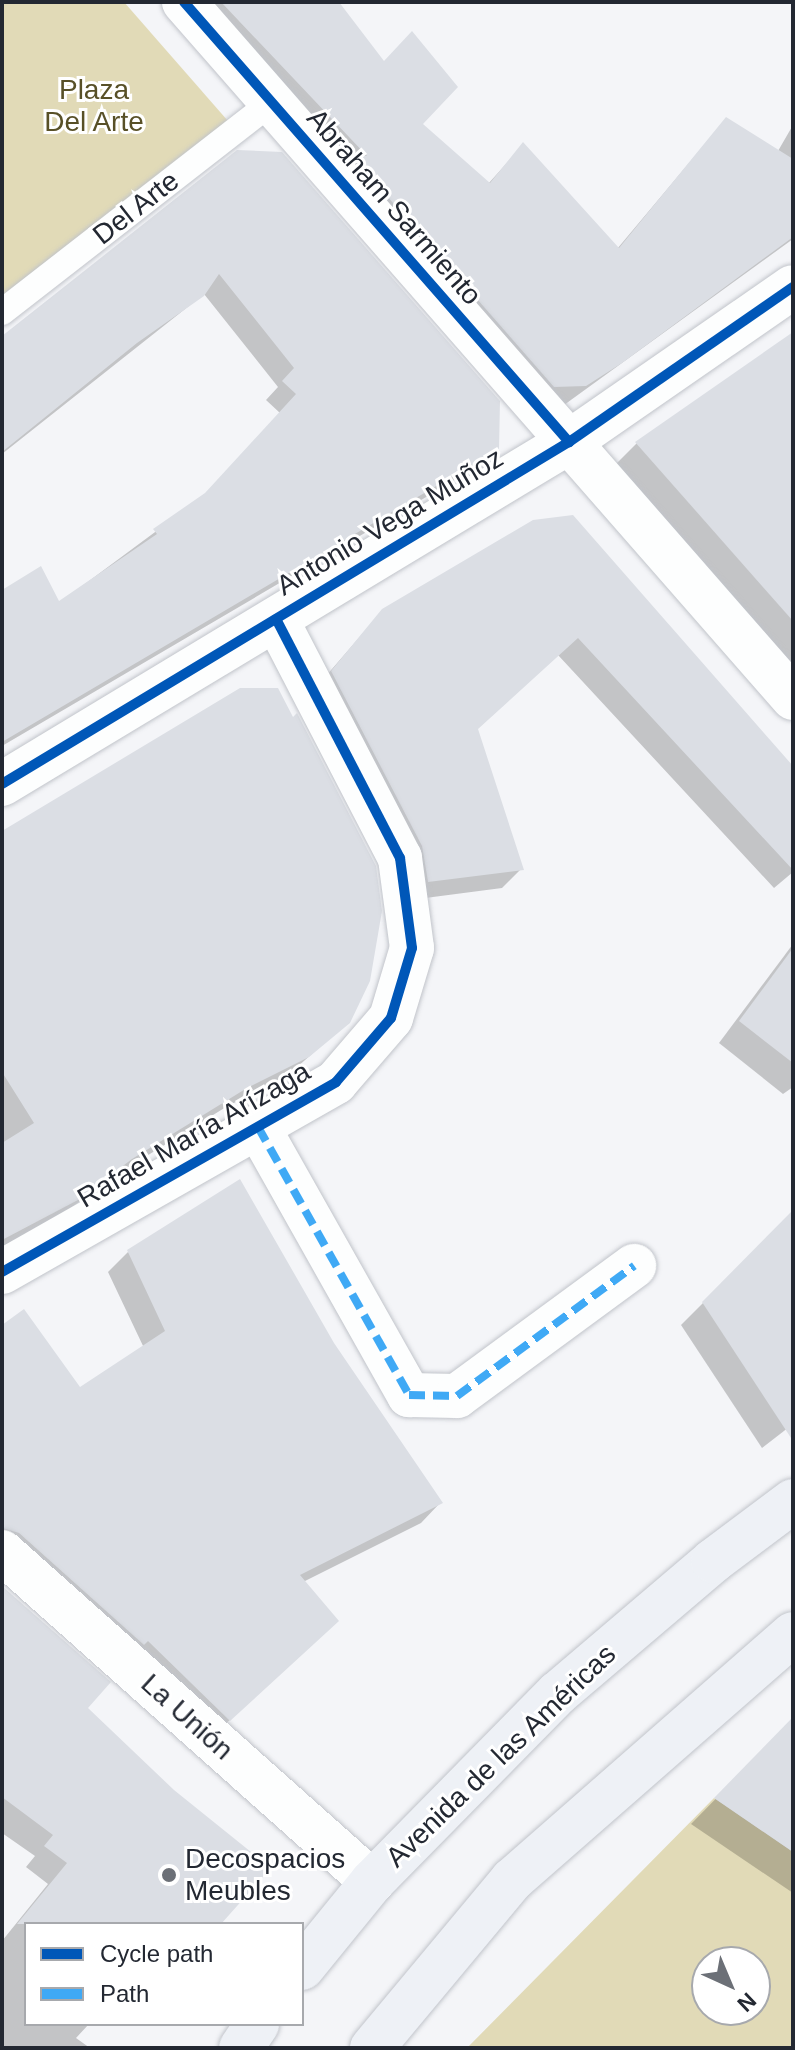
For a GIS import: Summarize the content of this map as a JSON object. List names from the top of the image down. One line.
{"streets":{"main road":["Avenida de las Américas"],"street":["Abraham Sarmiento","Antonio Vega Muñoz","Rafael María Arízaga","La Unión"],"lane":["Del Arte"]},"crossings":[["Abraham Sarmiento","Del Arte"],["Abraham Sarmiento","Antonio Vega Muñoz"],["Antonio Vega Muñoz","Rafael María Arízaga"],["La Unión","Avenida de las Américas"]],"parks":["Plaza Del Arte"],"places":["Decospacios Meubles"],"legend":["Cycle path","Path"],"north":"bottom right"}
